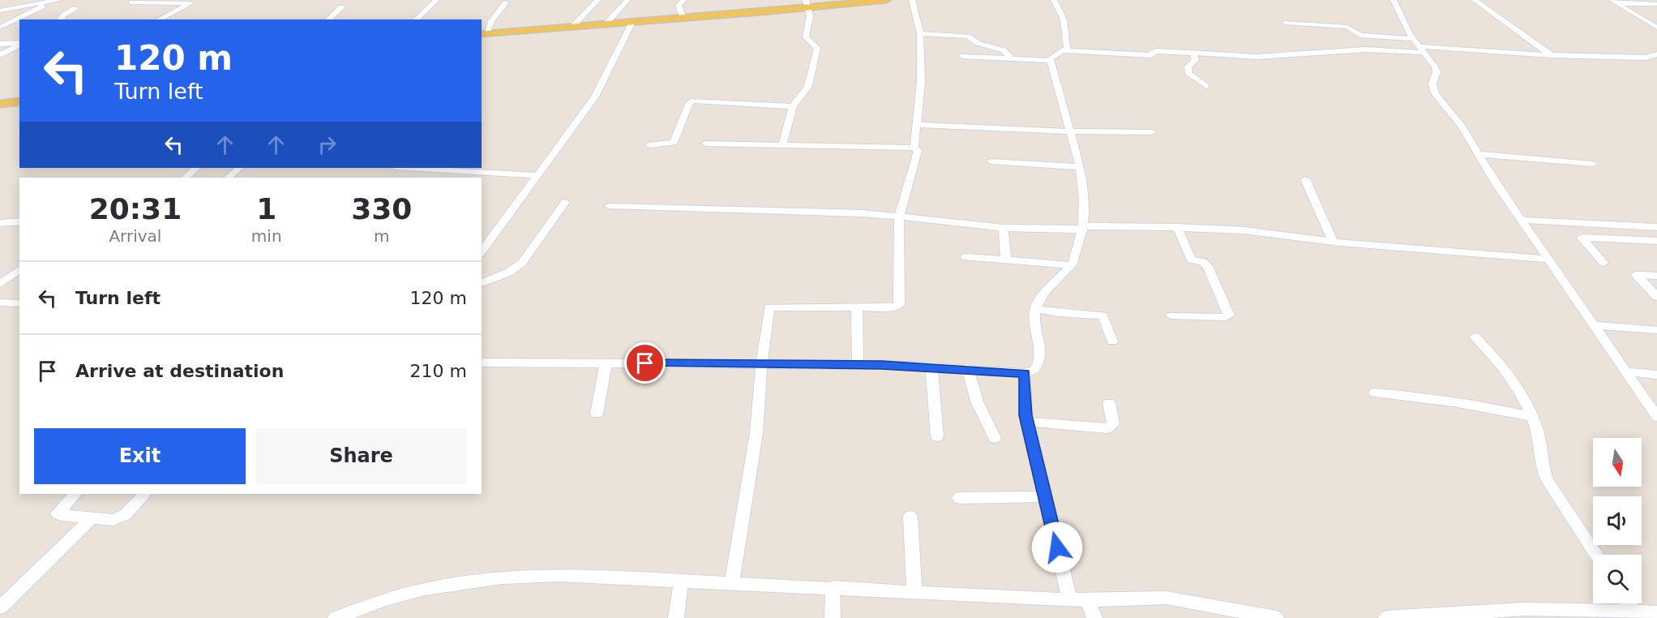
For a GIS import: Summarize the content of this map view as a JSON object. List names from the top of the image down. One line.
{"north":"bottom","page":{"turn":["120 m","Turn left"],"eta":["20:31","Arrival","1","min","330","m"],"list":[{"name":"Turn left","value":"120 m"},{"name":"Arrive at destination","value":"210 m"}],"buttons":["Exit","Share"]}}
